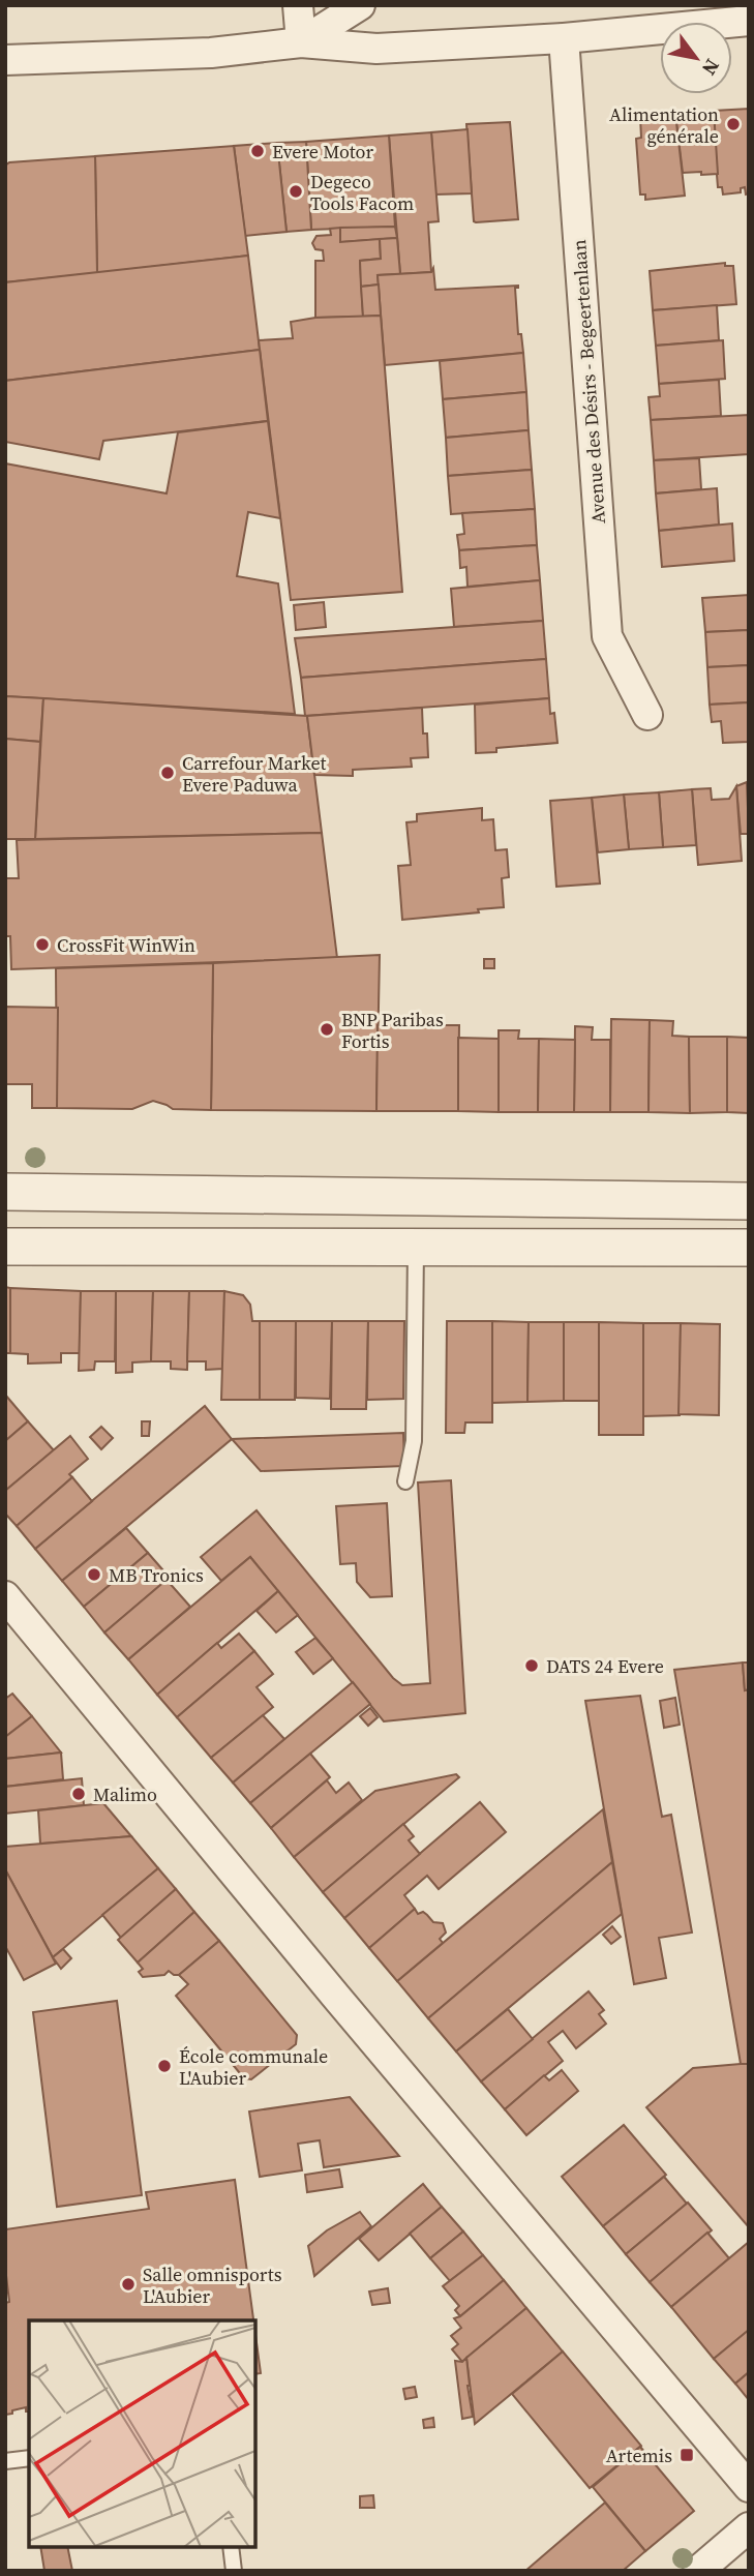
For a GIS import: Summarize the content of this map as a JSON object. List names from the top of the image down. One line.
{"streets":{"street":["Avenue des Désirs - Begeertenlaan"]},"places":{"other":["Alimentation générale","Evere Motor","Degeco Tools Facom","Carrefour Market Evere Paduwa","CrossFit WinWin","BNP Paribas Fortis","MB Tronics","DATS 24 Evere","Malimo","École communale L'Aubier","Salle omnisports L'Aubier"],"transit":["Artemis"]},"north":"bottom right"}
